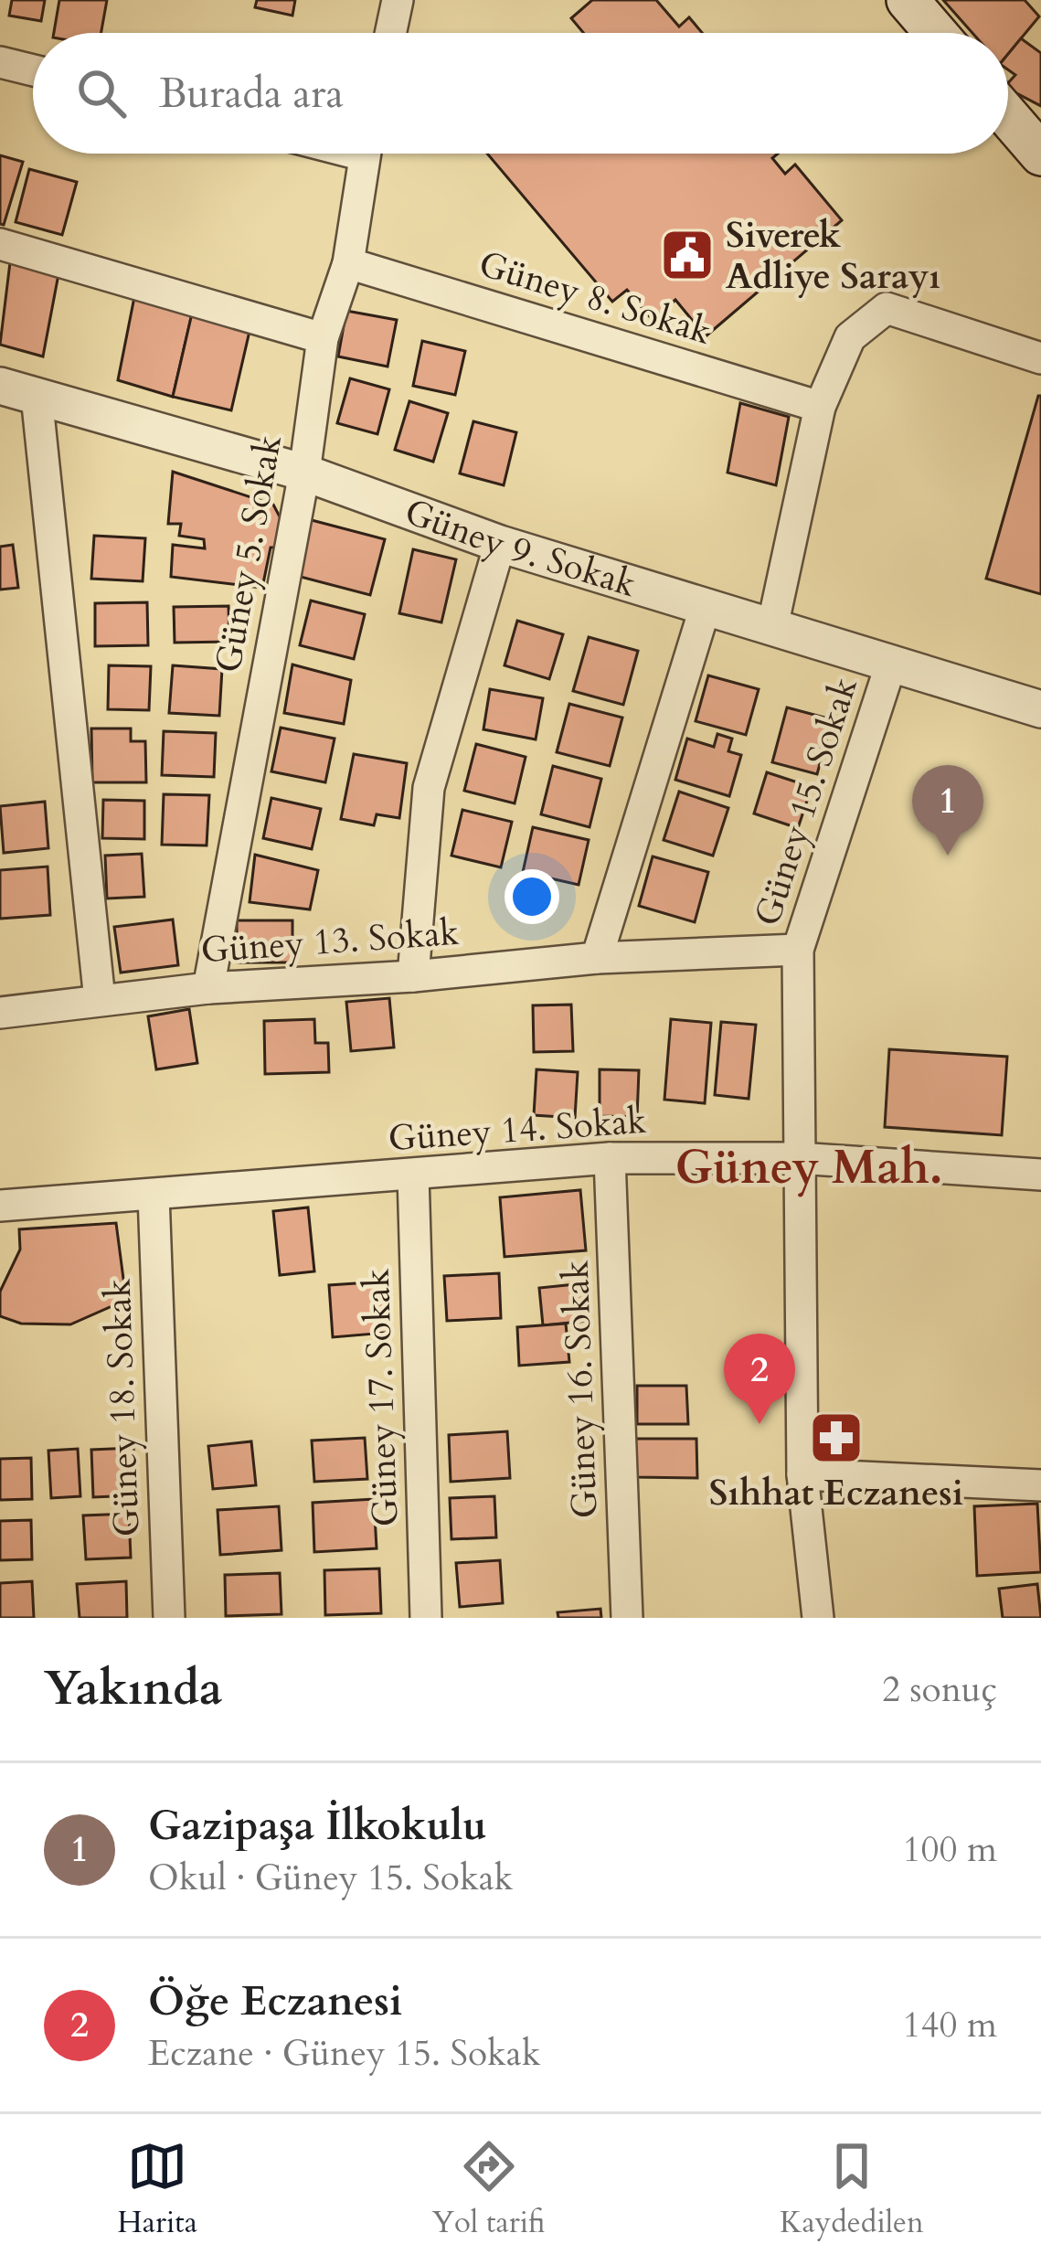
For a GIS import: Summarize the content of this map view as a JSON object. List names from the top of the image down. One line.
{"streets":{"street":["Güney 8. Sokak","Güney 9. Sokak","Güney 5. Sokak","Güney 15. Sokak","Güney 13. Sokak","Güney 14. Sokak","Güney 16. Sokak","Güney 17. Sokak","Güney 18. Sokak"]},"crossings":[["Güney 8. Sokak","Güney 5. Sokak"],["Güney 9. Sokak","Güney 5. Sokak"],["Güney 9. Sokak","Güney 15. Sokak"],["Güney 5. Sokak","Güney 13. Sokak"],["Güney 15. Sokak","Güney 13. Sokak"],["Güney 15. Sokak","Güney 14. Sokak"],["Güney 14. Sokak","Güney 16. Sokak"],["Güney 14. Sokak","Güney 17. Sokak"],["Güney 14. Sokak","Güney 18. Sokak"]],"districts":["Güney Mah."],"places":{"public building":["Siverek Adliye Sarayı"],"pharmacy":["Sıhhat Eczanesi"]},"page":{"search":"Burada ara","pins":["1","2"],"heading":["Yakında","2 sonuç"],"list":[{"mark":"1","name":"Gazipaşa İlkokulu","note":"Okul · Güney 15. Sokak","value":"100 m"},{"mark":"2","name":"Öğe Eczanesi","note":"Eczane · Güney 15. Sokak","value":"140 m"}],"nav":["Harita","Yol tarifi","Kaydedilen"]}}
